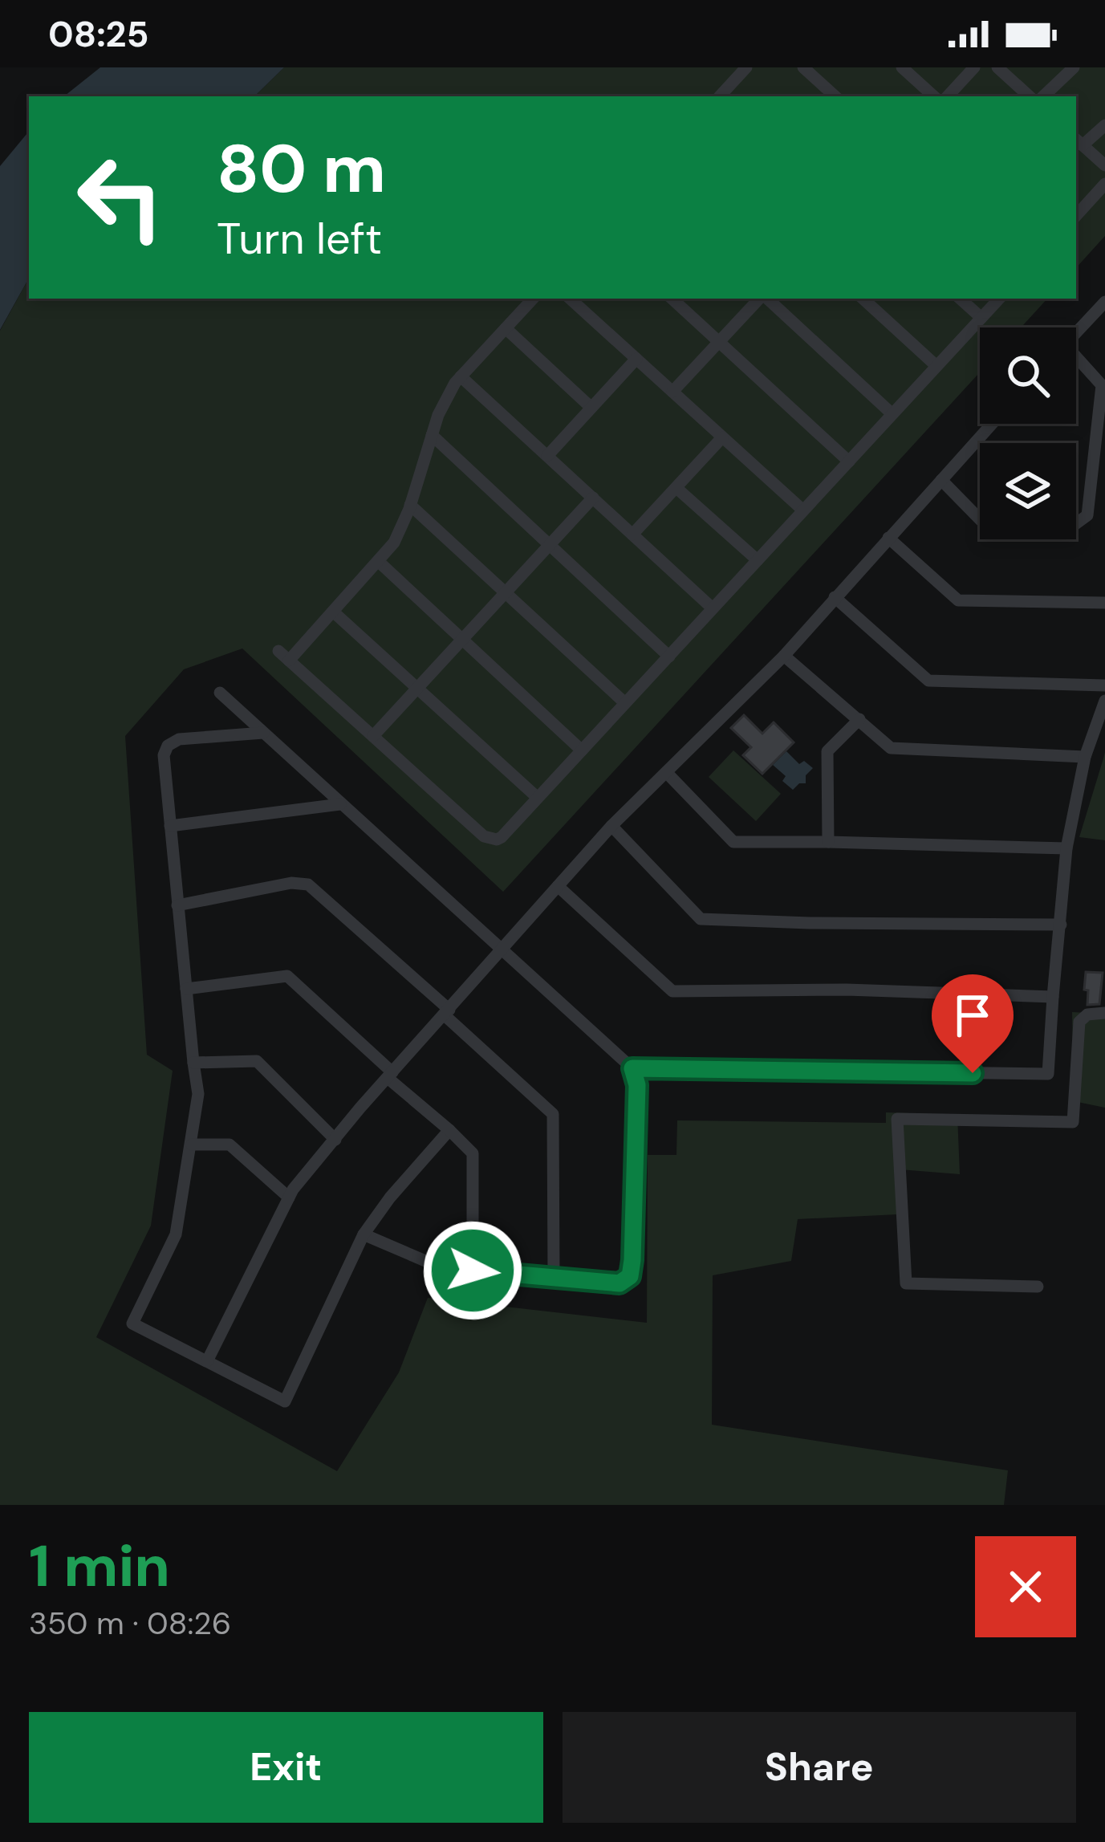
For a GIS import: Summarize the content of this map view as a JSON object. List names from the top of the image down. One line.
{"page":{"status":"08:25","turn":["80 m","Turn left"],"heading":["1 min","350 m · 08:26"],"buttons":["Exit","Share"]}}
